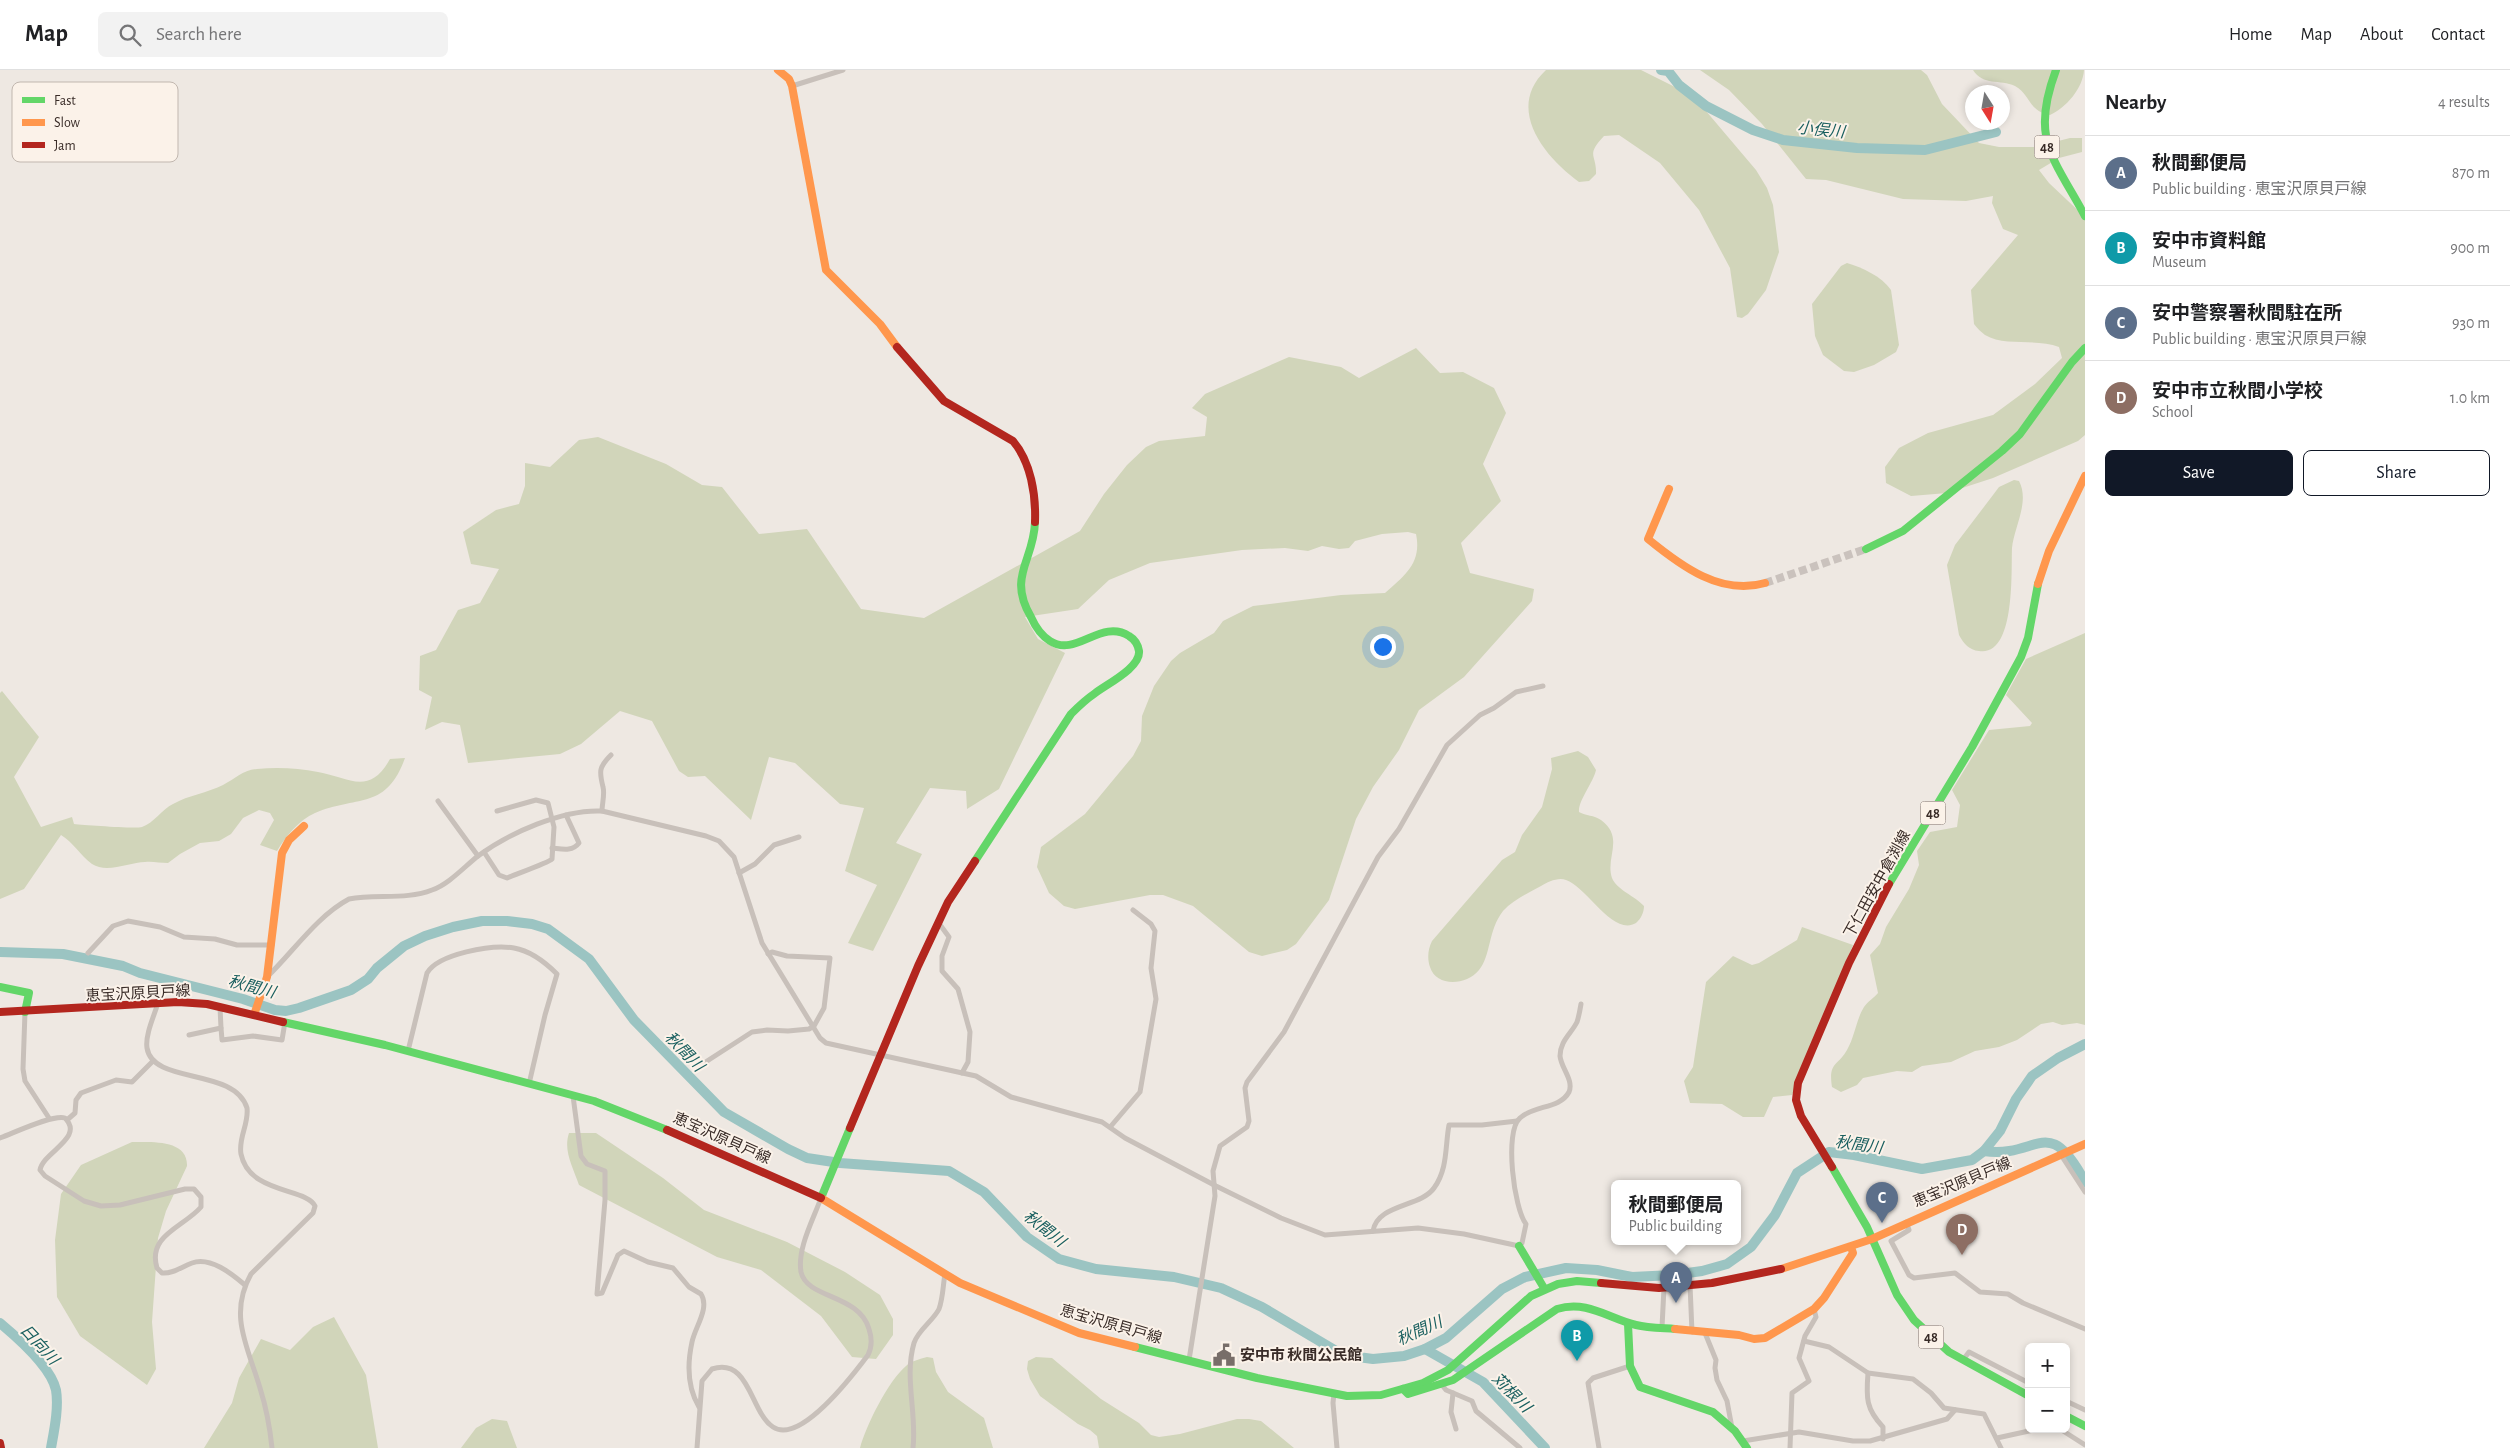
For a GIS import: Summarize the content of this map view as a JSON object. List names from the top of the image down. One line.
{"streets":{"main road":["48","下仁田安中倉渕線","恵宝沢原貝戸線"]},"crossings":[["48","下仁田安中倉渕線"],["48","恵宝沢原貝戸線"],["下仁田安中倉渕線","恵宝沢原貝戸線"]],"water":["小俣川","秋間川","日向川","苅根川"],"places":{"public building":["安中市 秋間公民館"]},"legend":["Fast","Slow","Jam"],"north":"bottom","page":{"header":"Map","search":"Search here","nav":["Home","Map","About","Contact"],"heading":["Nearby","4 results"],"list":[{"mark":"A","name":"秋間郵便局","note":"Public building · 恵宝沢原貝戸線","value":"870 m"},{"mark":"B","name":"安中市資料館","note":"Museum","value":"900 m"},{"mark":"C","name":"安中警察署秋間駐在所","note":"Public building · 恵宝沢原貝戸線","value":"930 m"},{"mark":"D","name":"安中市立秋間小学校","note":"School","value":"1.0 km"}],"buttons":["Save","Share"],"popup":["秋間郵便局","Public building"],"pins":["C","D","A","B"],"map_buttons":["+","−"]}}
